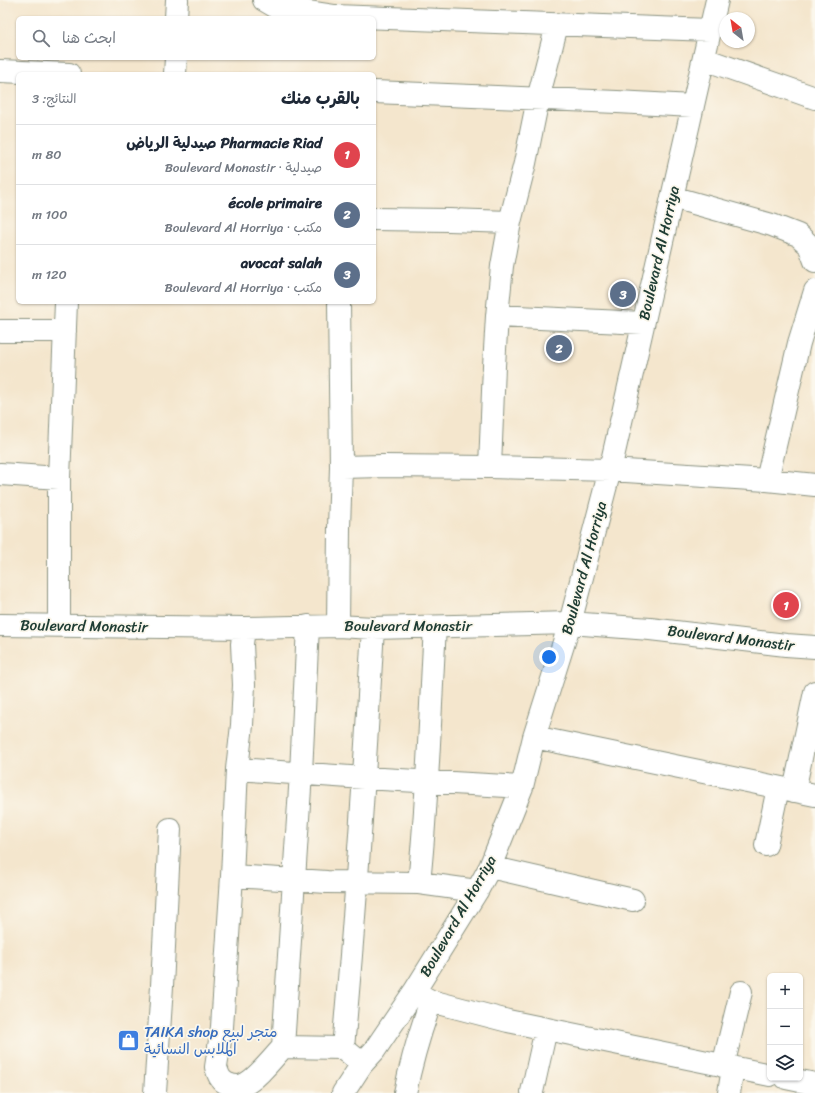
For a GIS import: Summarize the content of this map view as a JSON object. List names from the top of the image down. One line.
{"streets":{"street":["Boulevard Al Horriya","Boulevard Monastir"]},"crossings":[["Boulevard Al Horriya","Boulevard Monastir"]],"places":{"shop":["TAIKA shop متجر لبيع الملابس النسائية"]},"north":"top left","page":{"search":"ابحث هنا","heading":["بالقرب منك","النتائج: 3"],"list":[{"mark":"1","name":"Pharmacie Riad صيدلية الرياض","note":"صيدلية · Boulevard Monastir","value":"80 m"},{"mark":"2","name":"école primaire","note":"مكتب · Boulevard Al Horriya","value":"100 m"},{"mark":"3","name":"avocat salah","note":"مكتب · Boulevard Al Horriya","value":"120 m"}],"pins":["3","2","1"],"map_buttons":["+","−"]}}
